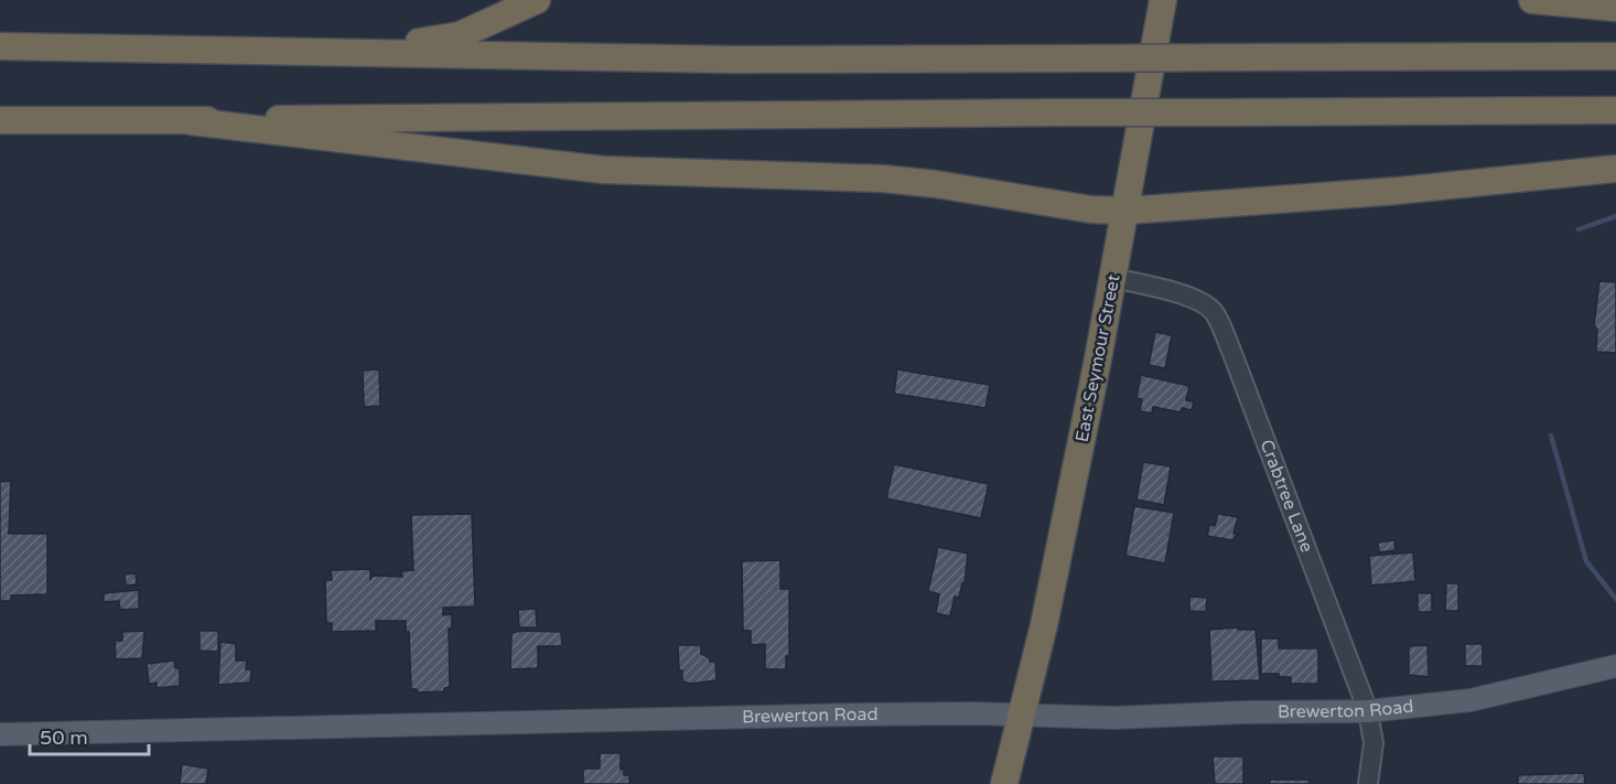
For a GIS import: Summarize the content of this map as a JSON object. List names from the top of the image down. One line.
{"streets":{"highway":["East Seymour Street"],"main road":["Brewerton Road"],"street":["Crabtree Lane"]},"crossings":[["East Seymour Street","Crabtree Lane"],["East Seymour Street","Brewerton Road"],["Crabtree Lane","Brewerton Road"]],"scale_bar":"50 m"}
